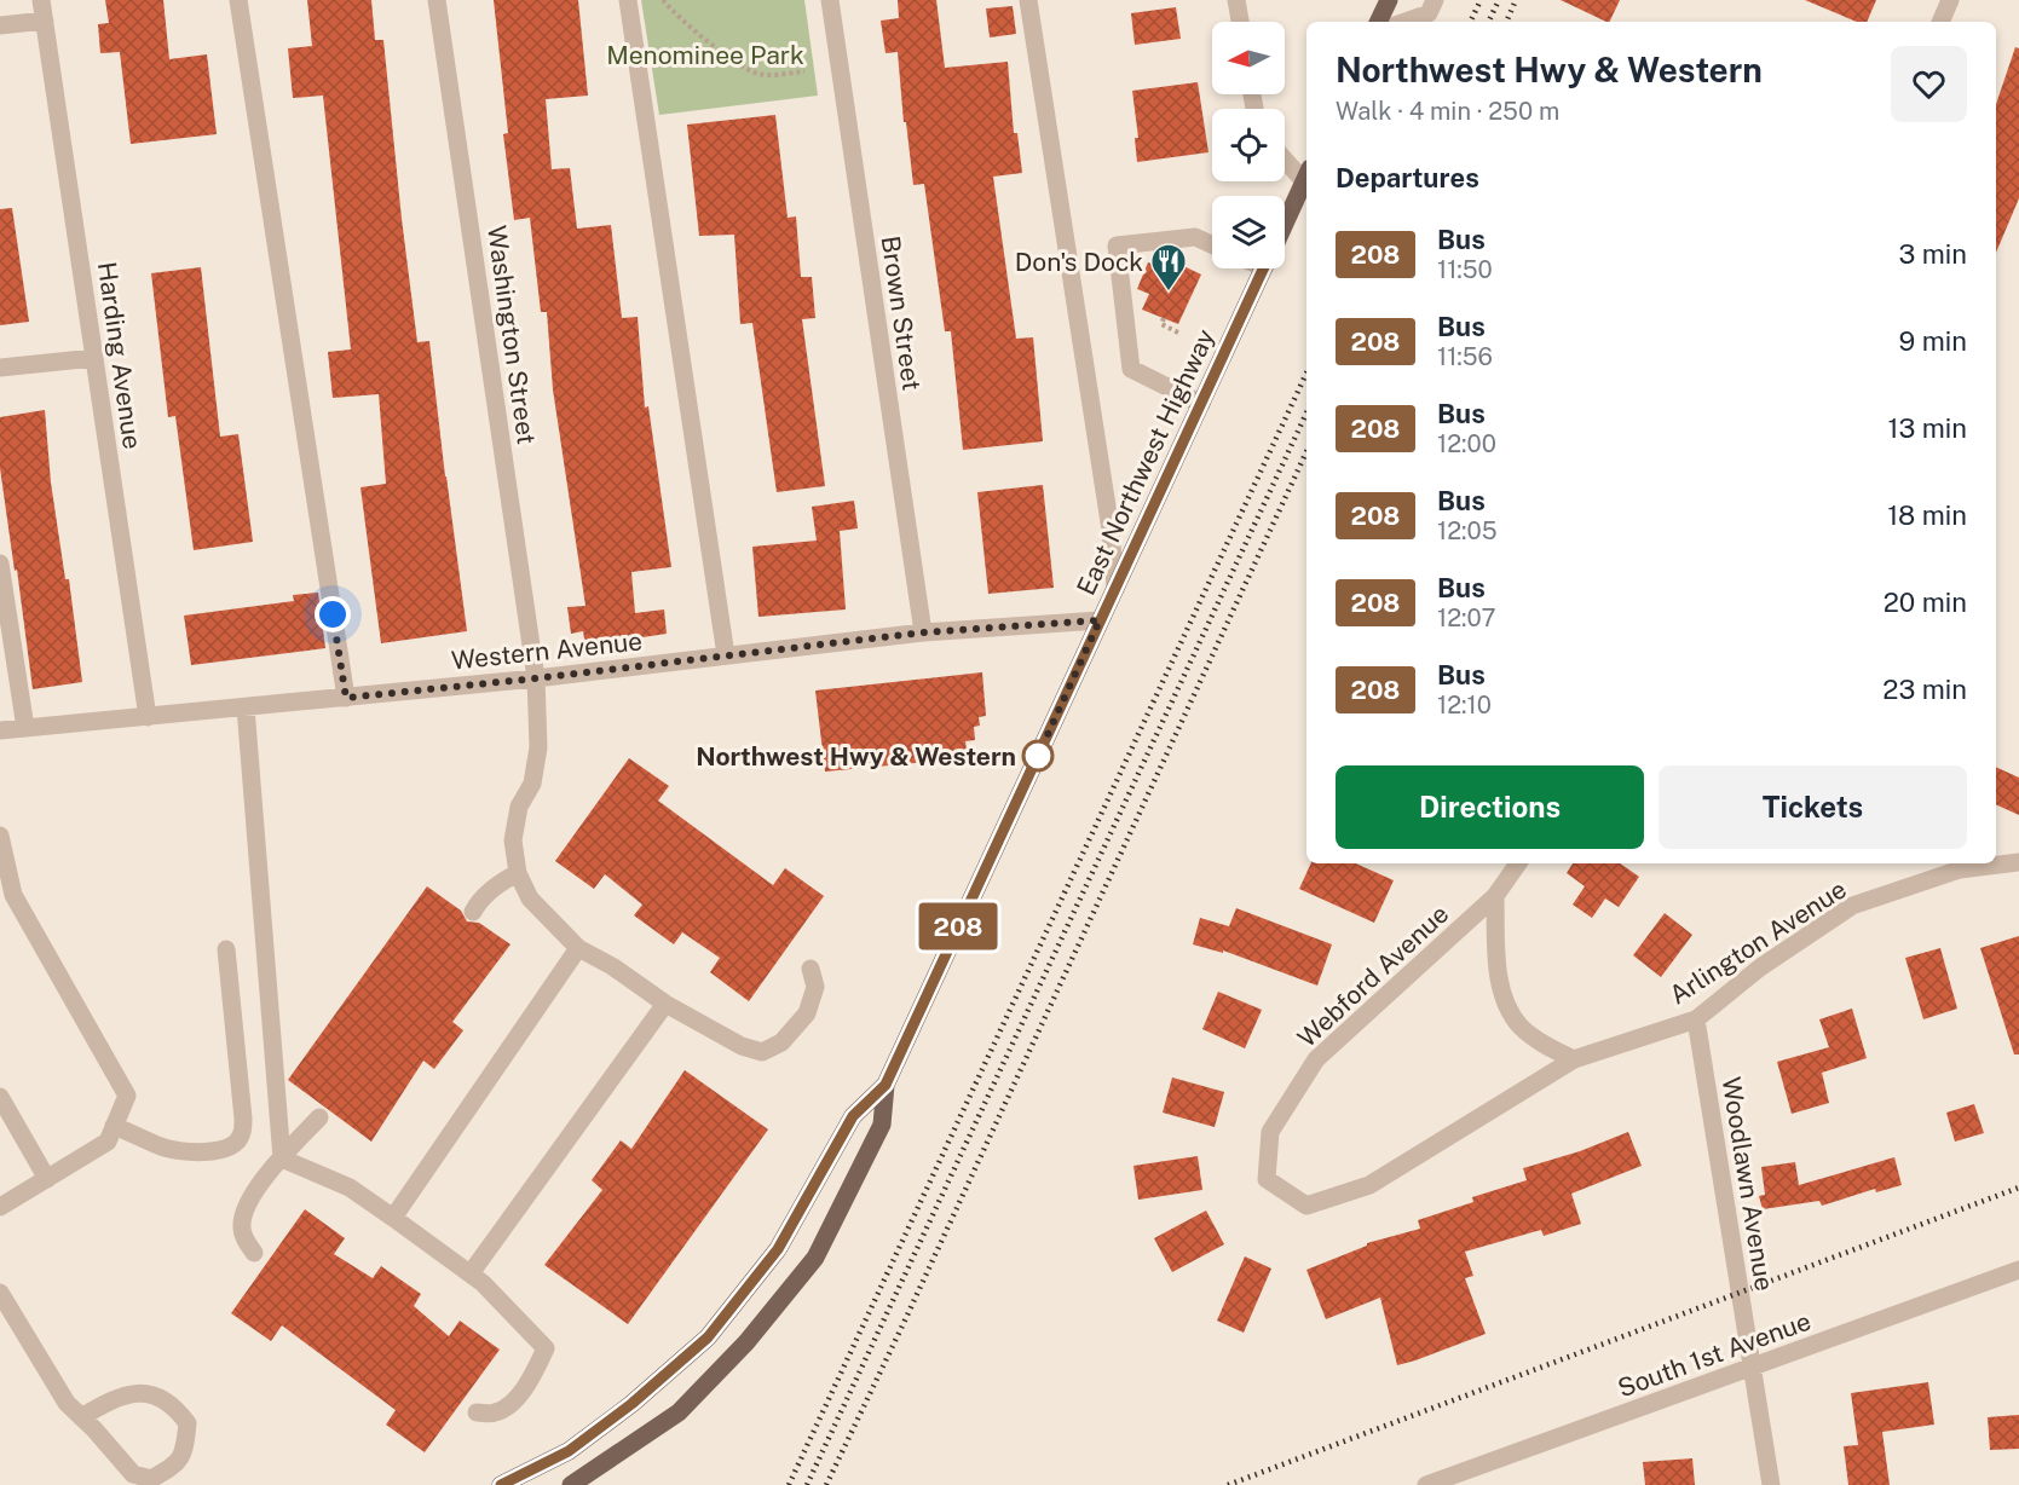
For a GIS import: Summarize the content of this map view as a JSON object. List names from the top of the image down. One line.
{"streets":{"main road":["East Northwest Highway"],"street":["Brown Street","Washington Street","Harding Avenue","Western Avenue","Arlington Avenue","Webford Avenue","Woodlawn Avenue","South 1st Avenue"]},"crossings":[["Brown Street","Western Avenue"],["Washington Street","Western Avenue"],["Harding Avenue","Western Avenue"],["East Northwest Highway","Western Avenue"],["Arlington Avenue","Webford Avenue"],["Arlington Avenue","Woodlawn Avenue"],["Woodlawn Avenue","South 1st Avenue"]],"parks":["Menominee Park"],"places":{"restaurant":["Don's Dock"],"other":["Northwest Hwy & Western"]},"lines":["bus line 208"],"north":"left","page":{"on_map":"208","heading":[["Northwest Hwy & Western","Walk · 4 min · 250 m"],"Departures"],"list":[{"mark":"208","name":"Bus","note":"11:50","value":"3 min"},{"mark":"208","name":"Bus","note":"11:56","value":"9 min"},{"mark":"208","name":"Bus","note":"12:00","value":"13 min"},{"mark":"208","name":"Bus","note":"12:05","value":"18 min"},{"mark":"208","name":"Bus","note":"12:07","value":"20 min"},{"mark":"208","name":"Bus","note":"12:10","value":"23 min"}],"buttons":["Directions","Tickets"]}}
